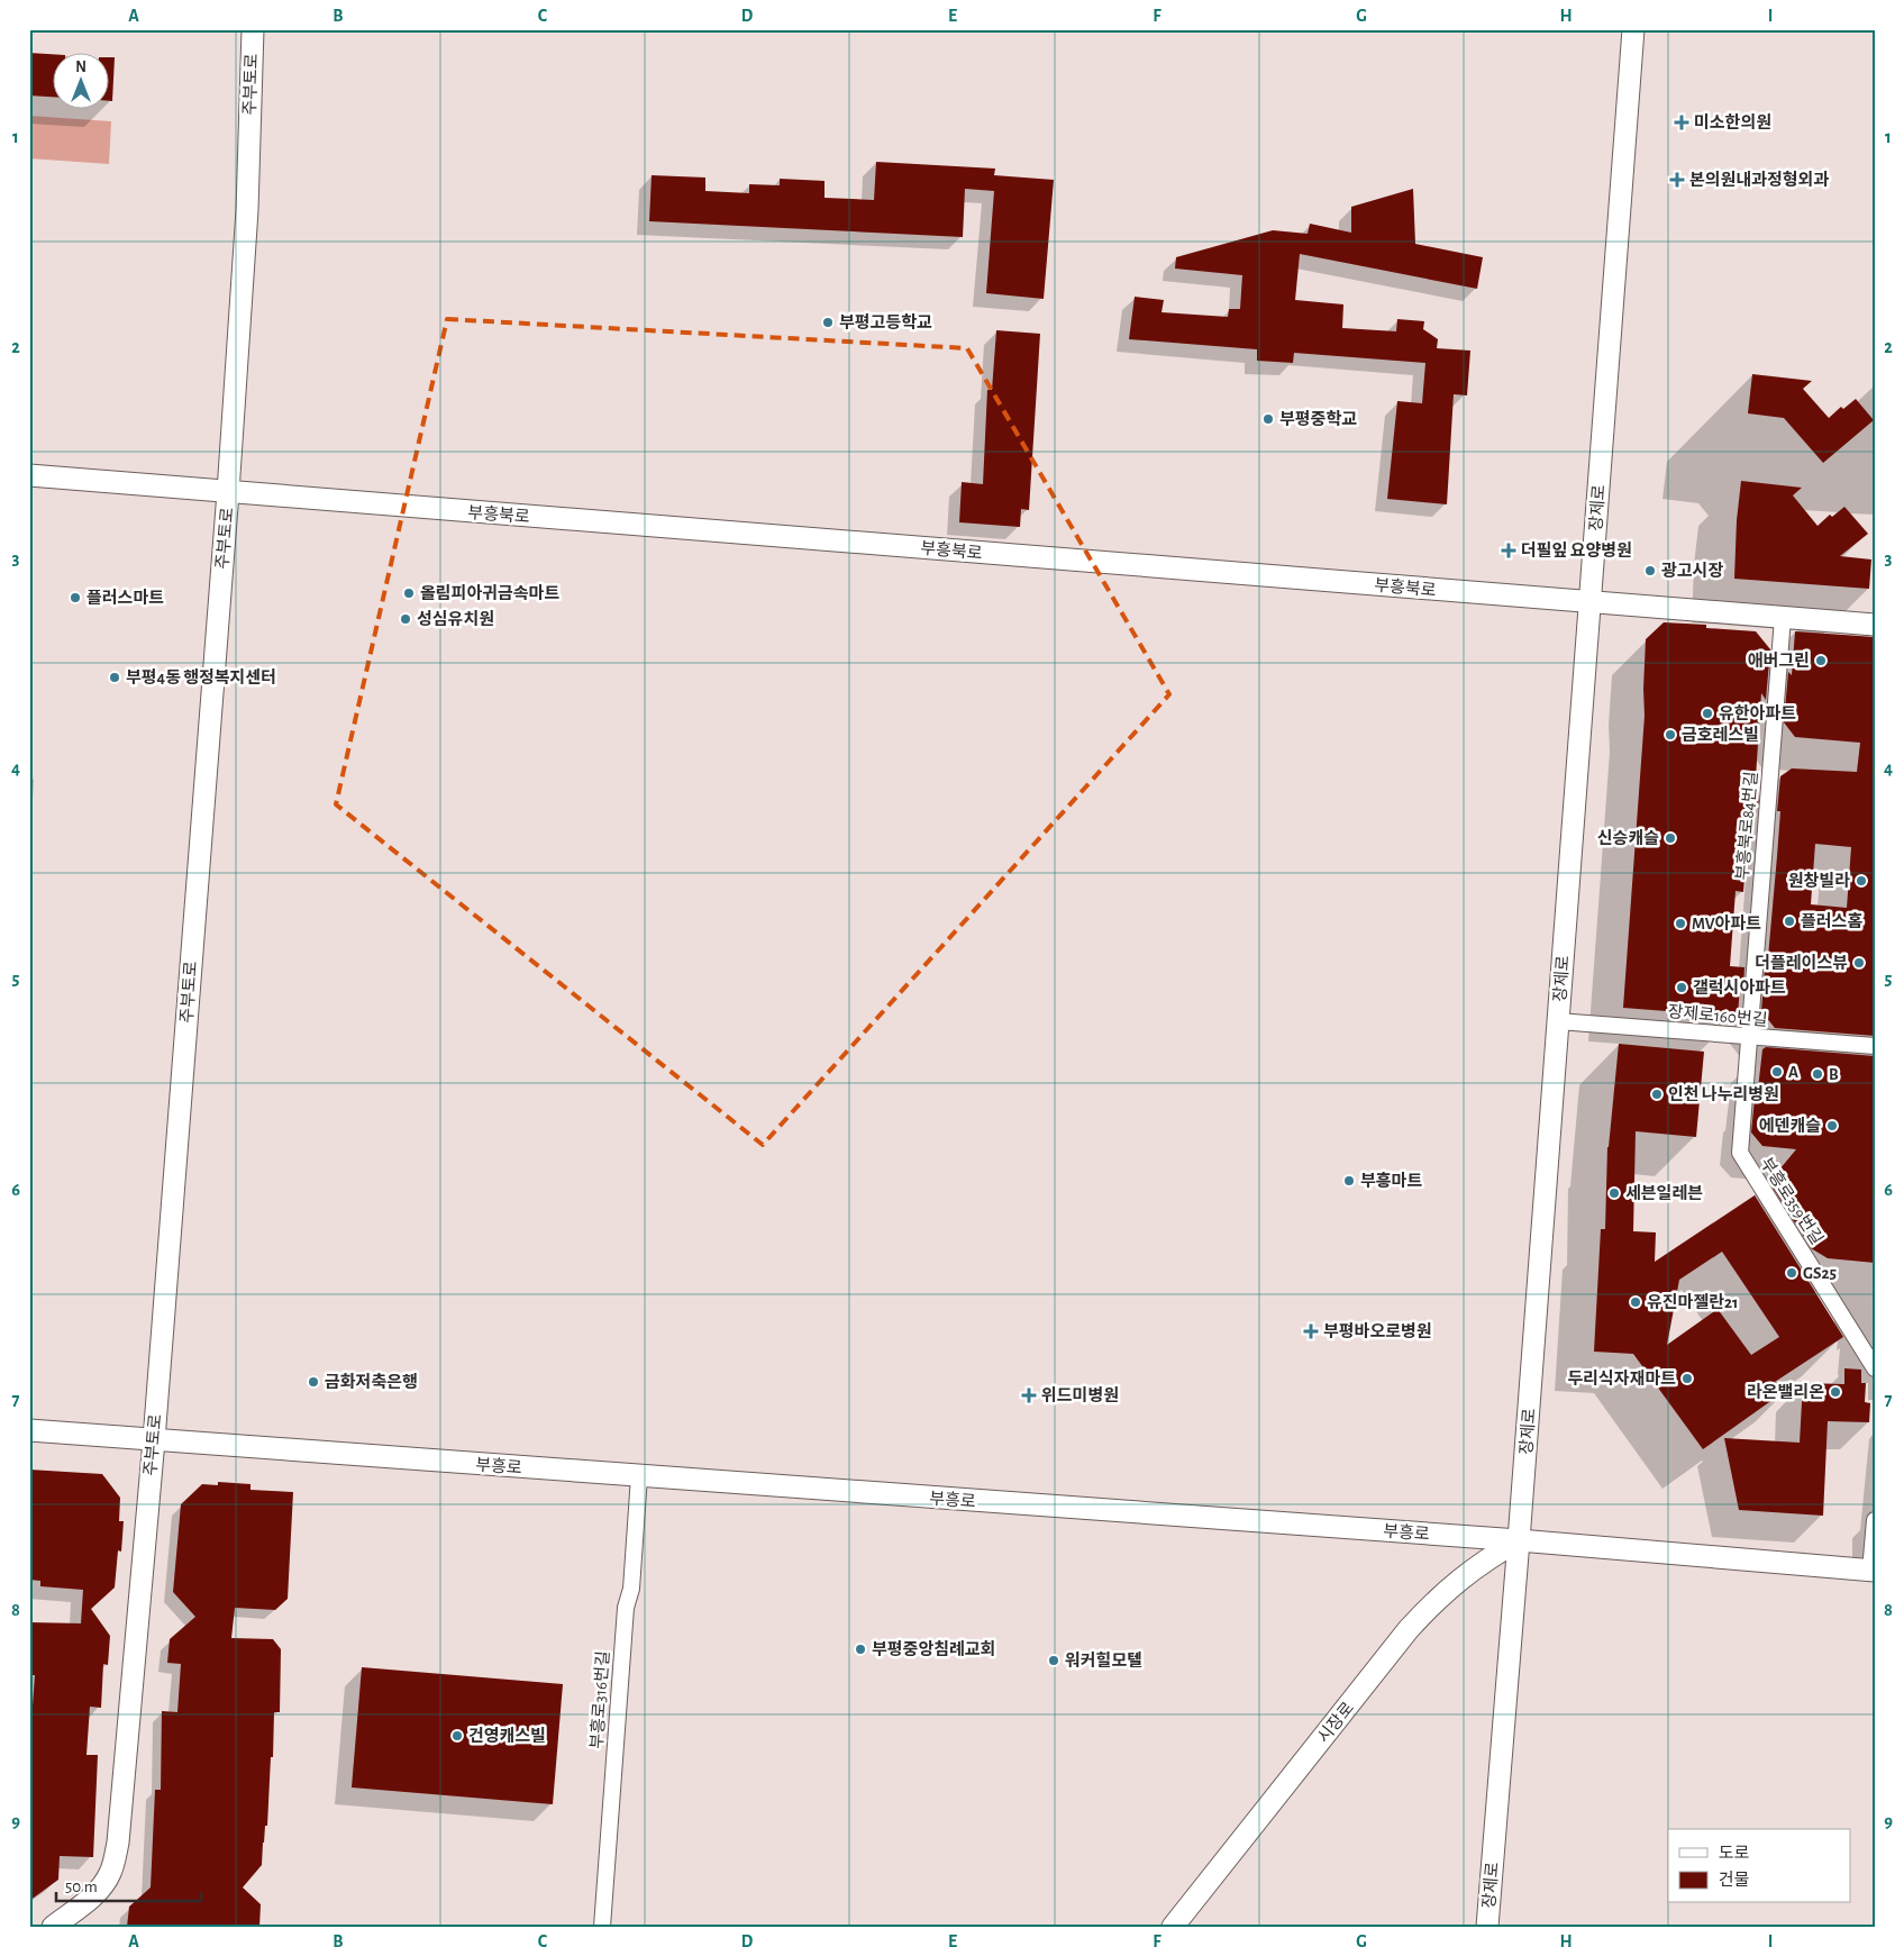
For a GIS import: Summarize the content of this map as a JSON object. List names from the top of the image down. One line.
{"streets":{"main road":["주부토로","장제로","부흥북로","부흥로","시장로"],"street":["부흥북로84번길","장제로160번길","부흥로359번길","부흥로316번길"]},"crossings":[["주부토로","부흥북로"],["주부토로","부흥로"],["장제로","부흥북로"],["장제로","장제로160번길"],["장제로","부흥로"],["장제로","시장로"],["부흥북로","부흥북로84번길"],["부흥북로84번길","장제로160번길"],["부흥북로84번길","부흥로359번길"],["장제로160번길","부흥로359번길"],["부흥로","부흥로316번길"],["부흥로","시장로"]],"places":{"health":["미소한의원","본의원내과정형외과","더필잎 요양병원","부평바오로병원","위드미병원"],"other":["부평고등학교","부평중학교","광고시장","올림피아귀금속마트","플러스마트","성심유치원","애버그린","부평4동 행정복지센터","유한아파트","금호레스빌","신승캐슬","원창빌라","플러스홈","MV아파트","더플레이스뷰","갤럭시아파트","A","B","인천 나누리병원","에덴캐슬","부흥마트","세븐일레븐","GS25","유진마젤란21","두리식자재마트","금화저축은행","라온밸리온","부평중앙침례교회","워커힐모텔","건영캐스빌"]},"legend":["도로","건물"],"scale_bar":"50 m","north":"top","grid":{"columns":["A","B","C","D","E","F","G","H","I"],"rows":["1","2","3","4","5","6","7","8","9"]}}
